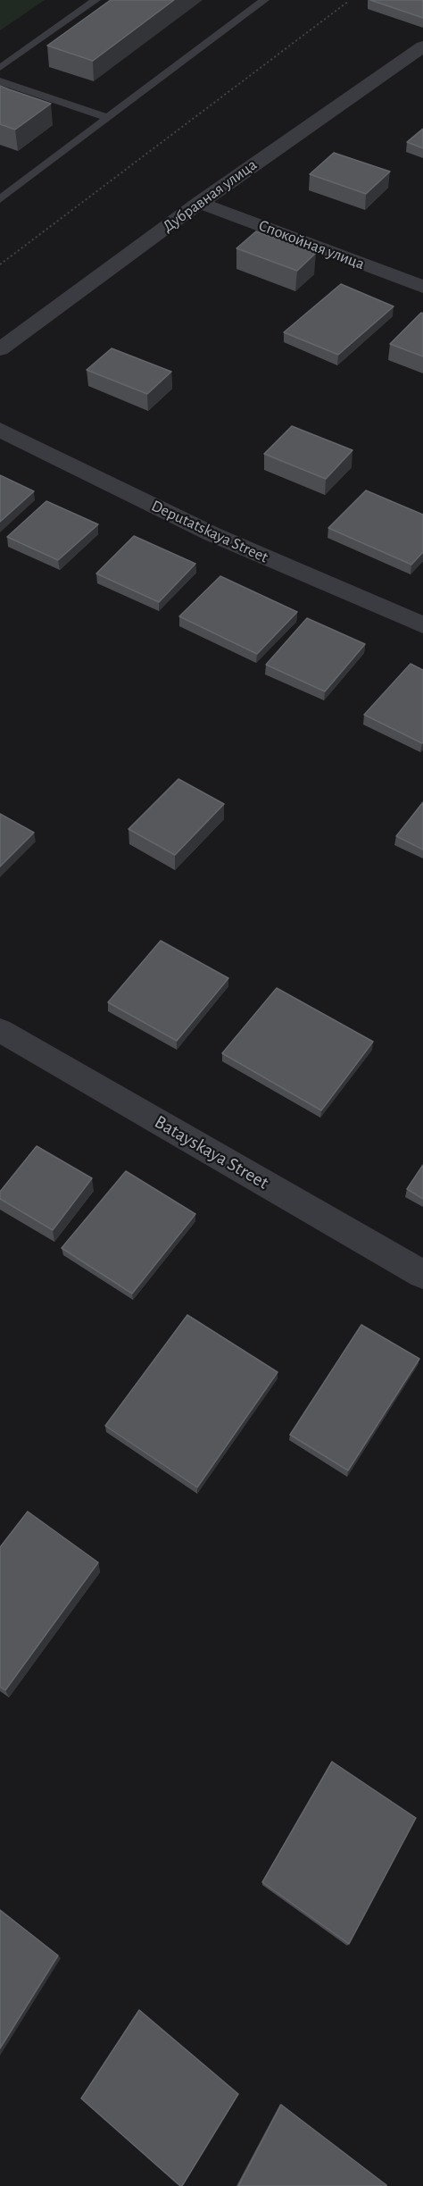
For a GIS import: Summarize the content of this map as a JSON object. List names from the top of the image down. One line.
{"streets":{"street":["Дубравная улица","Спокойная улица","Deputatskaya Street","Batayskaya Street"]},"crossings":[["Дубравная улица","Спокойная улица"]]}
